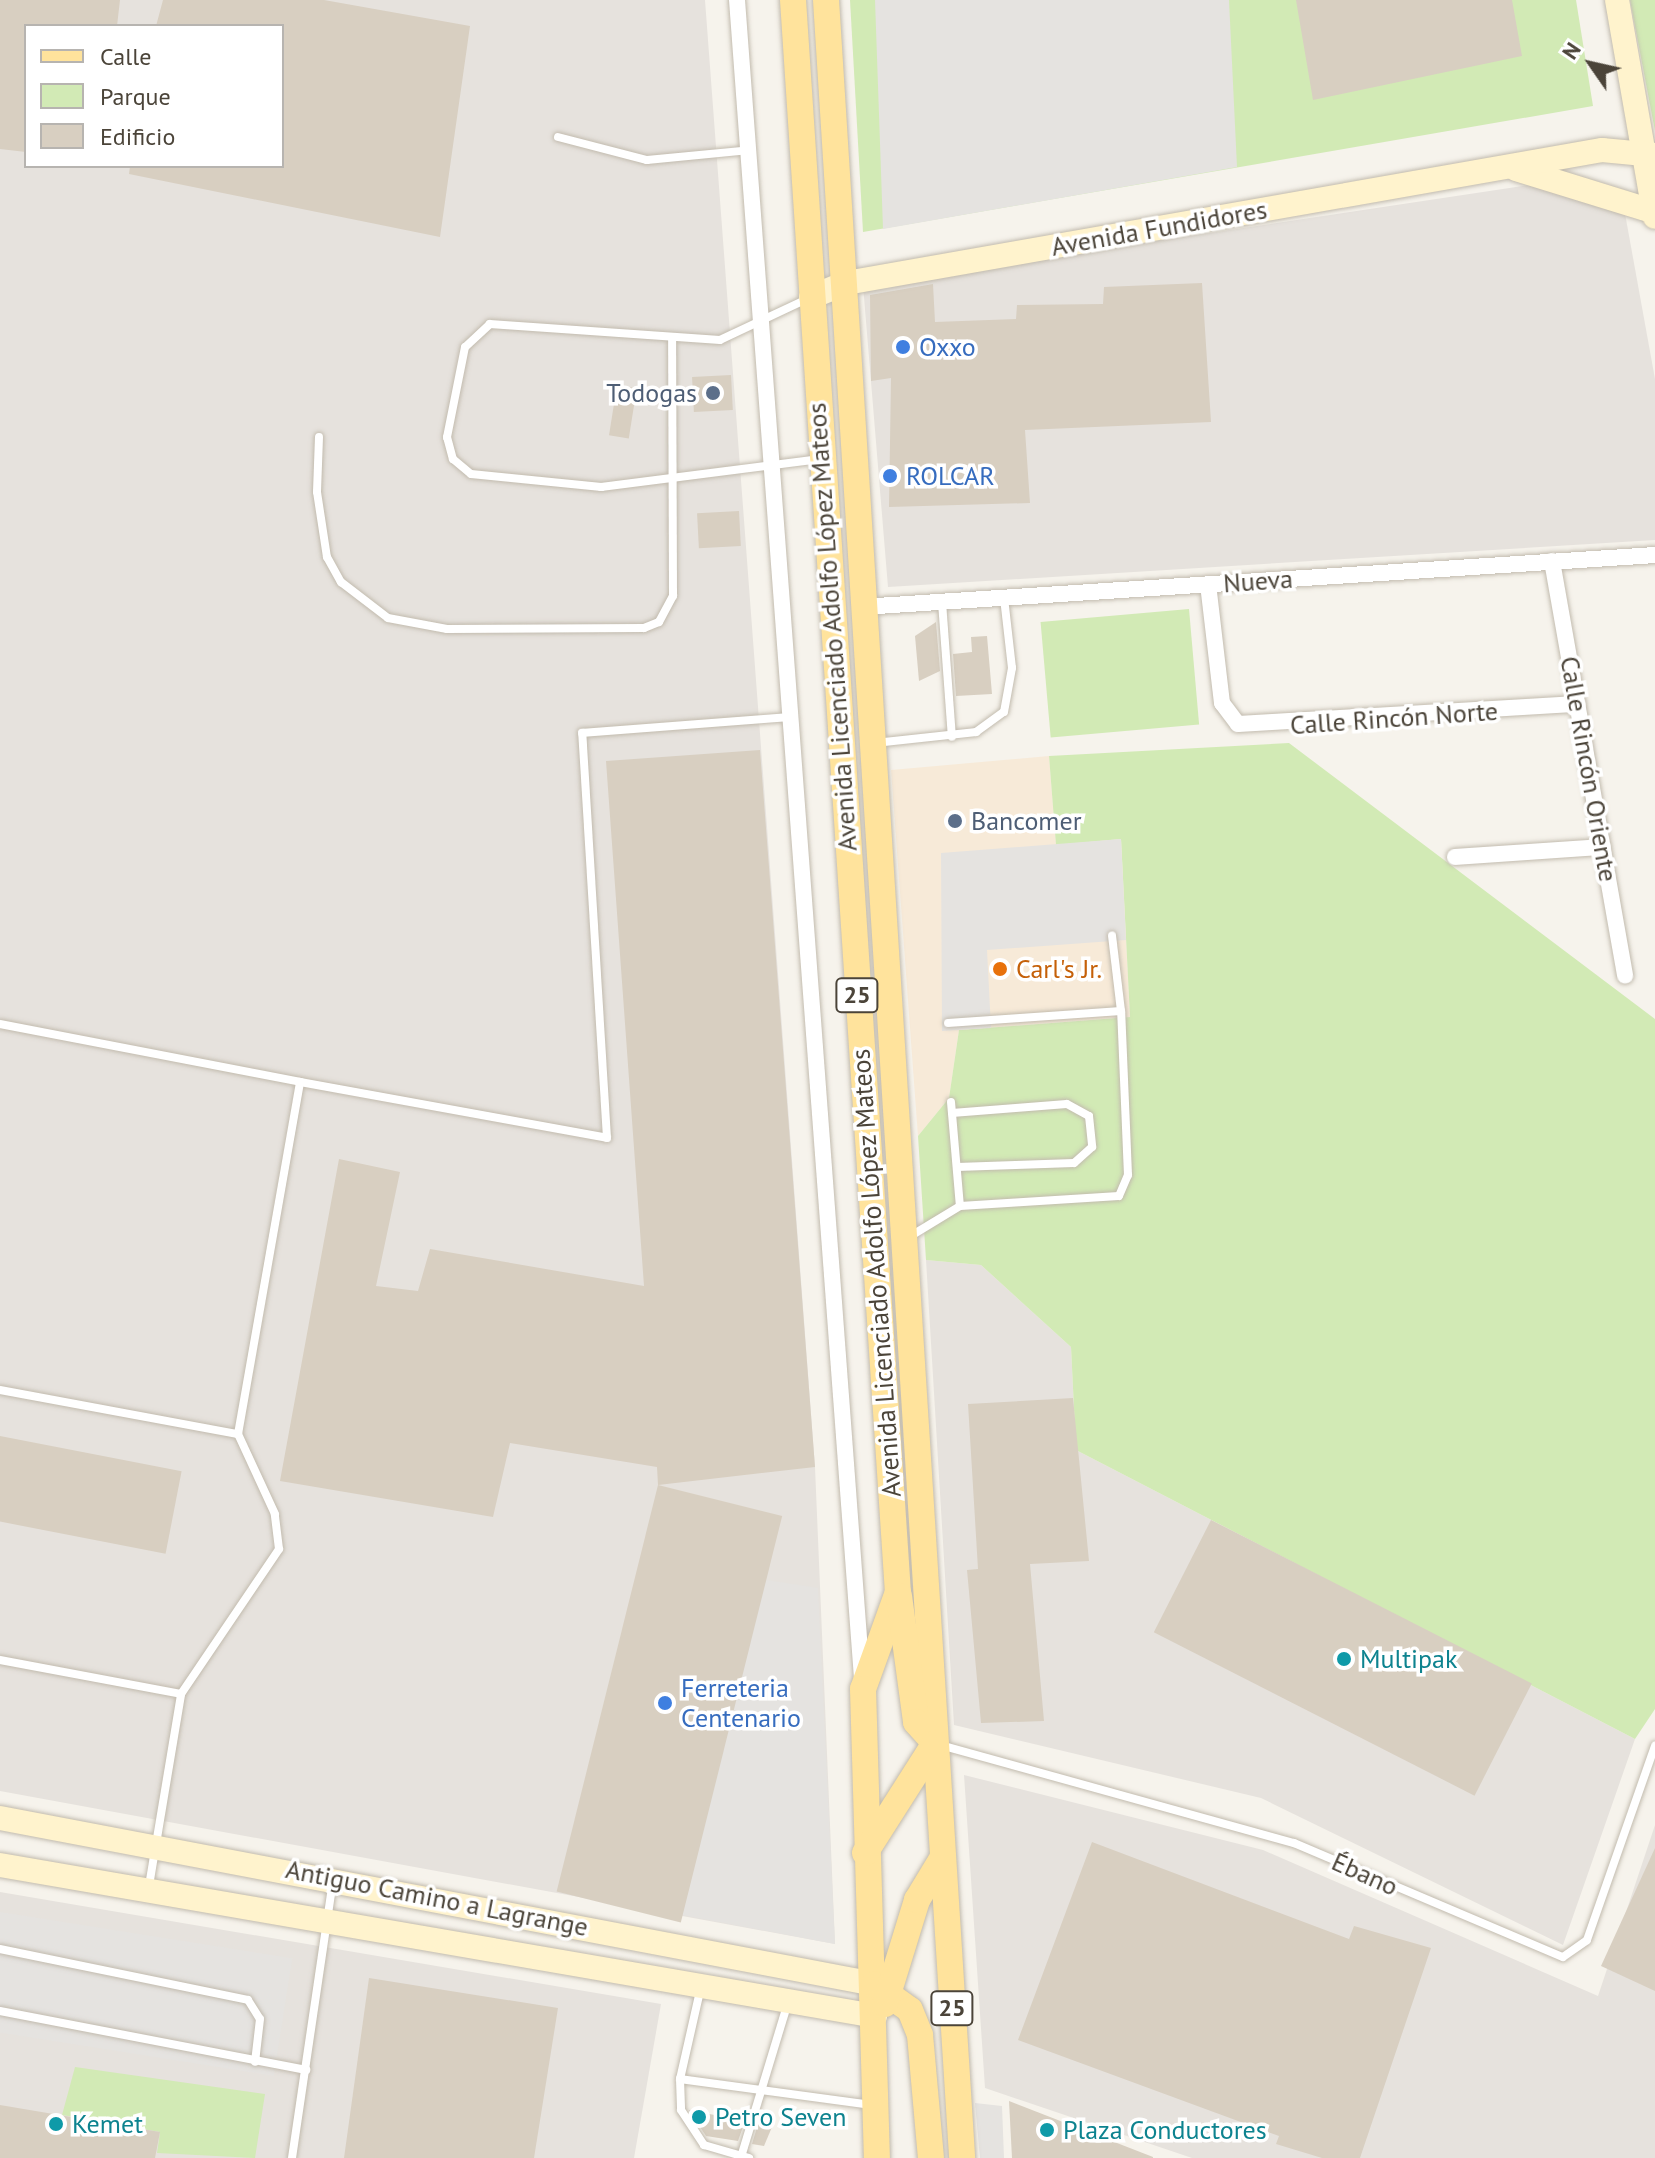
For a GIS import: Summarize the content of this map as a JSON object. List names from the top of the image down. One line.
{"streets":{"main road":["Avenida Licenciado Adolfo López Mateos","25"],"street":["Avenida Fundidores","Nueva","Calle Rincón Norte","Calle Rincón Oriente","Antiguo Camino a Lagrange"],"lane":["Ébano"]},"crossings":[["Avenida Fundidores","Avenida Licenciado Adolfo López Mateos"],["Nueva","Avenida Licenciado Adolfo López Mateos"],["Nueva","Calle Rincón Norte"],["Nueva","Calle Rincón Oriente"],["Avenida Licenciado Adolfo López Mateos","Ébano"],["Avenida Licenciado Adolfo López Mateos","Antiguo Camino a Lagrange"],["Calle Rincón Norte","Calle Rincón Oriente"]],"places":["Oxxo","Todogas","ROLCAR","Bancomer","Carl's Jr.","Multipak","Ferreteria Centenario","Petro Seven","Kemet","Plaza Conductores"],"legend":["Calle","Parque","Edificio"],"north":"top left"}
